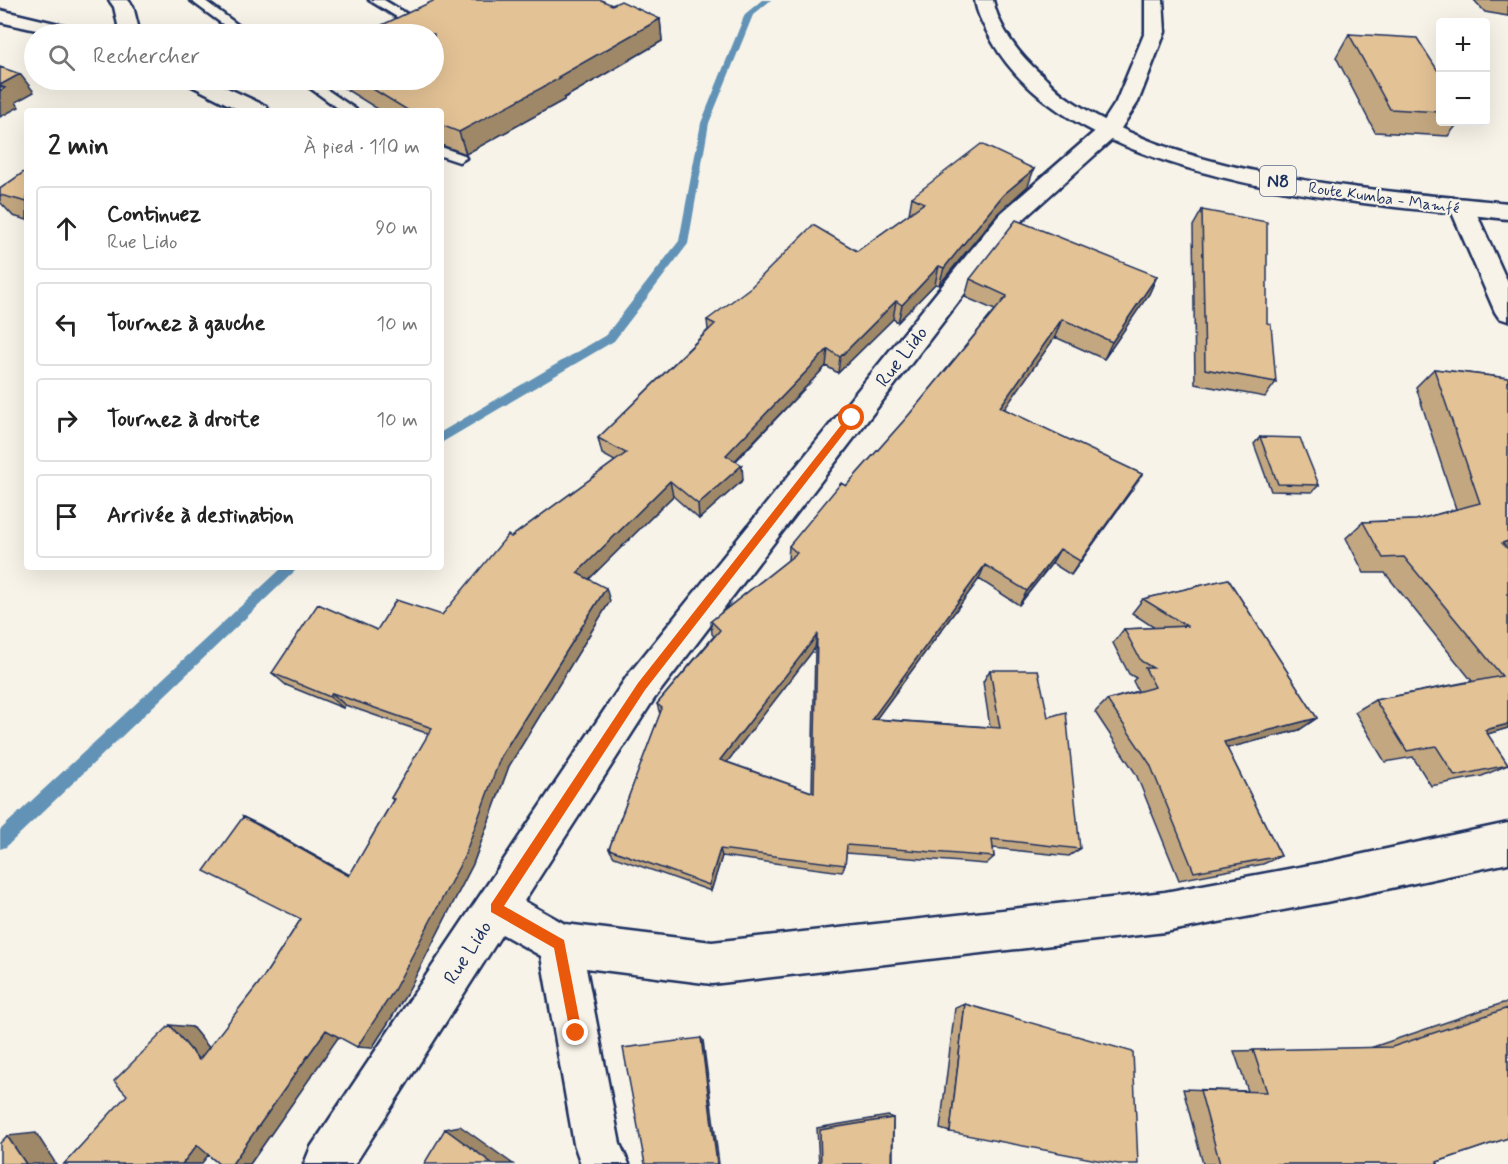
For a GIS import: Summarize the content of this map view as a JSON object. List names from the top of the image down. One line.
{"streets":{"main road":["N8","Route Kumba - Mamfé","Rue Lido"]},"crossings":[["Route Kumba - Mamfé","Rue Lido"]],"page":{"map_buttons":["+","−"],"search":"Rechercher","heading":["2 min","À pied · 110 m"],"list":[["Continuez","Rue Lido","90 m"],["Tournez à gauche","10 m"],["Tournez à droite","10 m"],"Arrivée à destination"]}}
